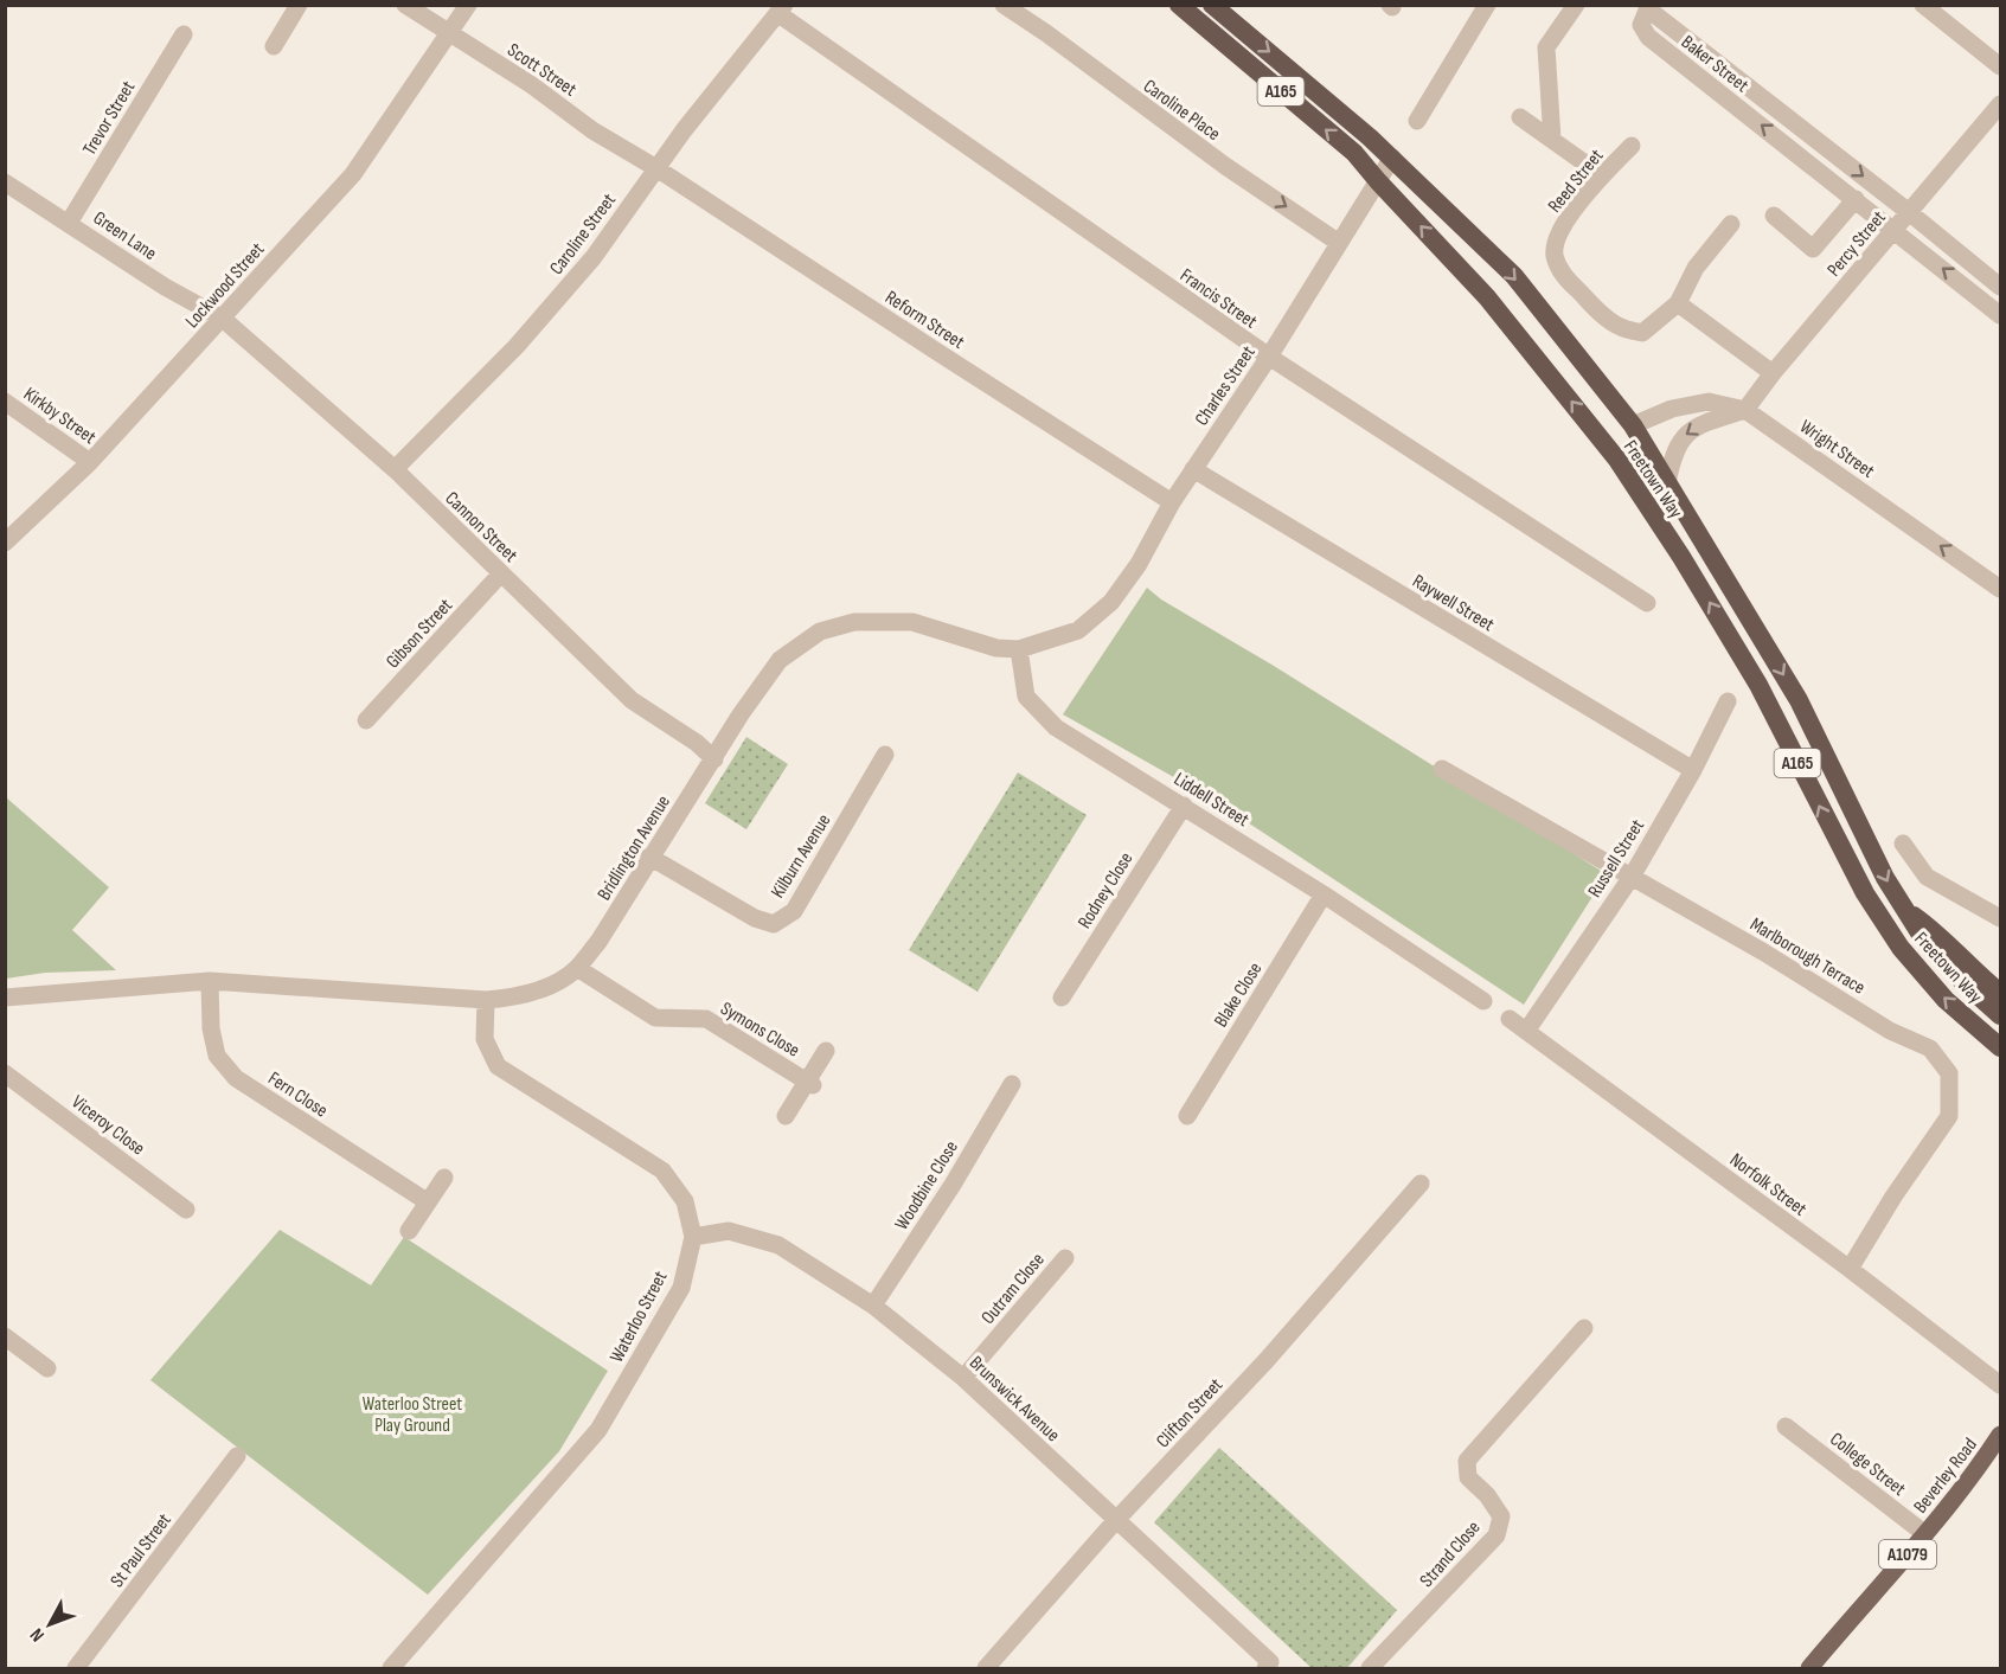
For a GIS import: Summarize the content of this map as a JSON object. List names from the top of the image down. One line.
{"streets":{"highway":["A165","Freetown Way"],"main road":["Beverley Road","A1079"],"street":["Baker Street","Scott Street","Caroline Place","Trevor Street","Reed Street","Caroline Street","Green Lane","Percy Street","Lockwood Street","Francis Street","Reform Street","Charles Street","Kirkby Street","Wright Street","Cannon Street","Raywell Street","Gibson Street","Liddell Street","Bridlington Avenue","Kilburn Avenue","Russell Street","Rodney Close","Marlborough Terrace","Blake Close","Symons Close","Fern Close","Viceroy Close","Norfolk Street","Woodbine Close","Outram Close","Waterloo Street","Brunswick Avenue","Clifton Street","College Street","St Paul Street","Strand Close"]},"crossings":[["Baker Street","Percy Street"],["Scott Street","Caroline Street"],["Scott Street","Lockwood Street"],["Scott Street","Reform Street"],["Caroline Place","Charles Street"],["Trevor Street","Green Lane"],["Caroline Street","Francis Street"],["Caroline Street","Reform Street"],["Caroline Street","Cannon Street"],["Green Lane","Lockwood Street"],["Green Lane","Cannon Street"],["Percy Street","Wright Street"],["Lockwood Street","Kirkby Street"],["Lockwood Street","Cannon Street"],["Francis Street","Charles Street"],["Reform Street","Charles Street"],["Reform Street","Bridlington Avenue"],["Charles Street","Freetown Way"],["Charles Street","Raywell Street"],["Charles Street","Bridlington Avenue"],["Wright Street","Freetown Way"],["Cannon Street","Gibson Street"],["Cannon Street","Bridlington Avenue"],["Raywell Street","Russell Street"],["Liddell Street","Bridlington Avenue"],["Liddell Street","Rodney Close"],["Liddell Street","Blake Close"],["Bridlington Avenue","Kilburn Avenue"],["Bridlington Avenue","Symons Close"],["Bridlington Avenue","Fern Close"],["Bridlington Avenue","Waterloo Street"],["Russell Street","Marlborough Terrace"],["Russell Street","Norfolk Street"],["Marlborough Terrace","Norfolk Street"],["Woodbine Close","Brunswick Avenue"],["Outram Close","Brunswick Avenue"],["Waterloo Street","Brunswick Avenue"],["Brunswick Avenue","Clifton Street"],["College Street","Beverley Road"]],"one_way":["Caroline Place","Wright Street"],"parks":["Waterloo Street Play Ground"],"north":"bottom left"}
